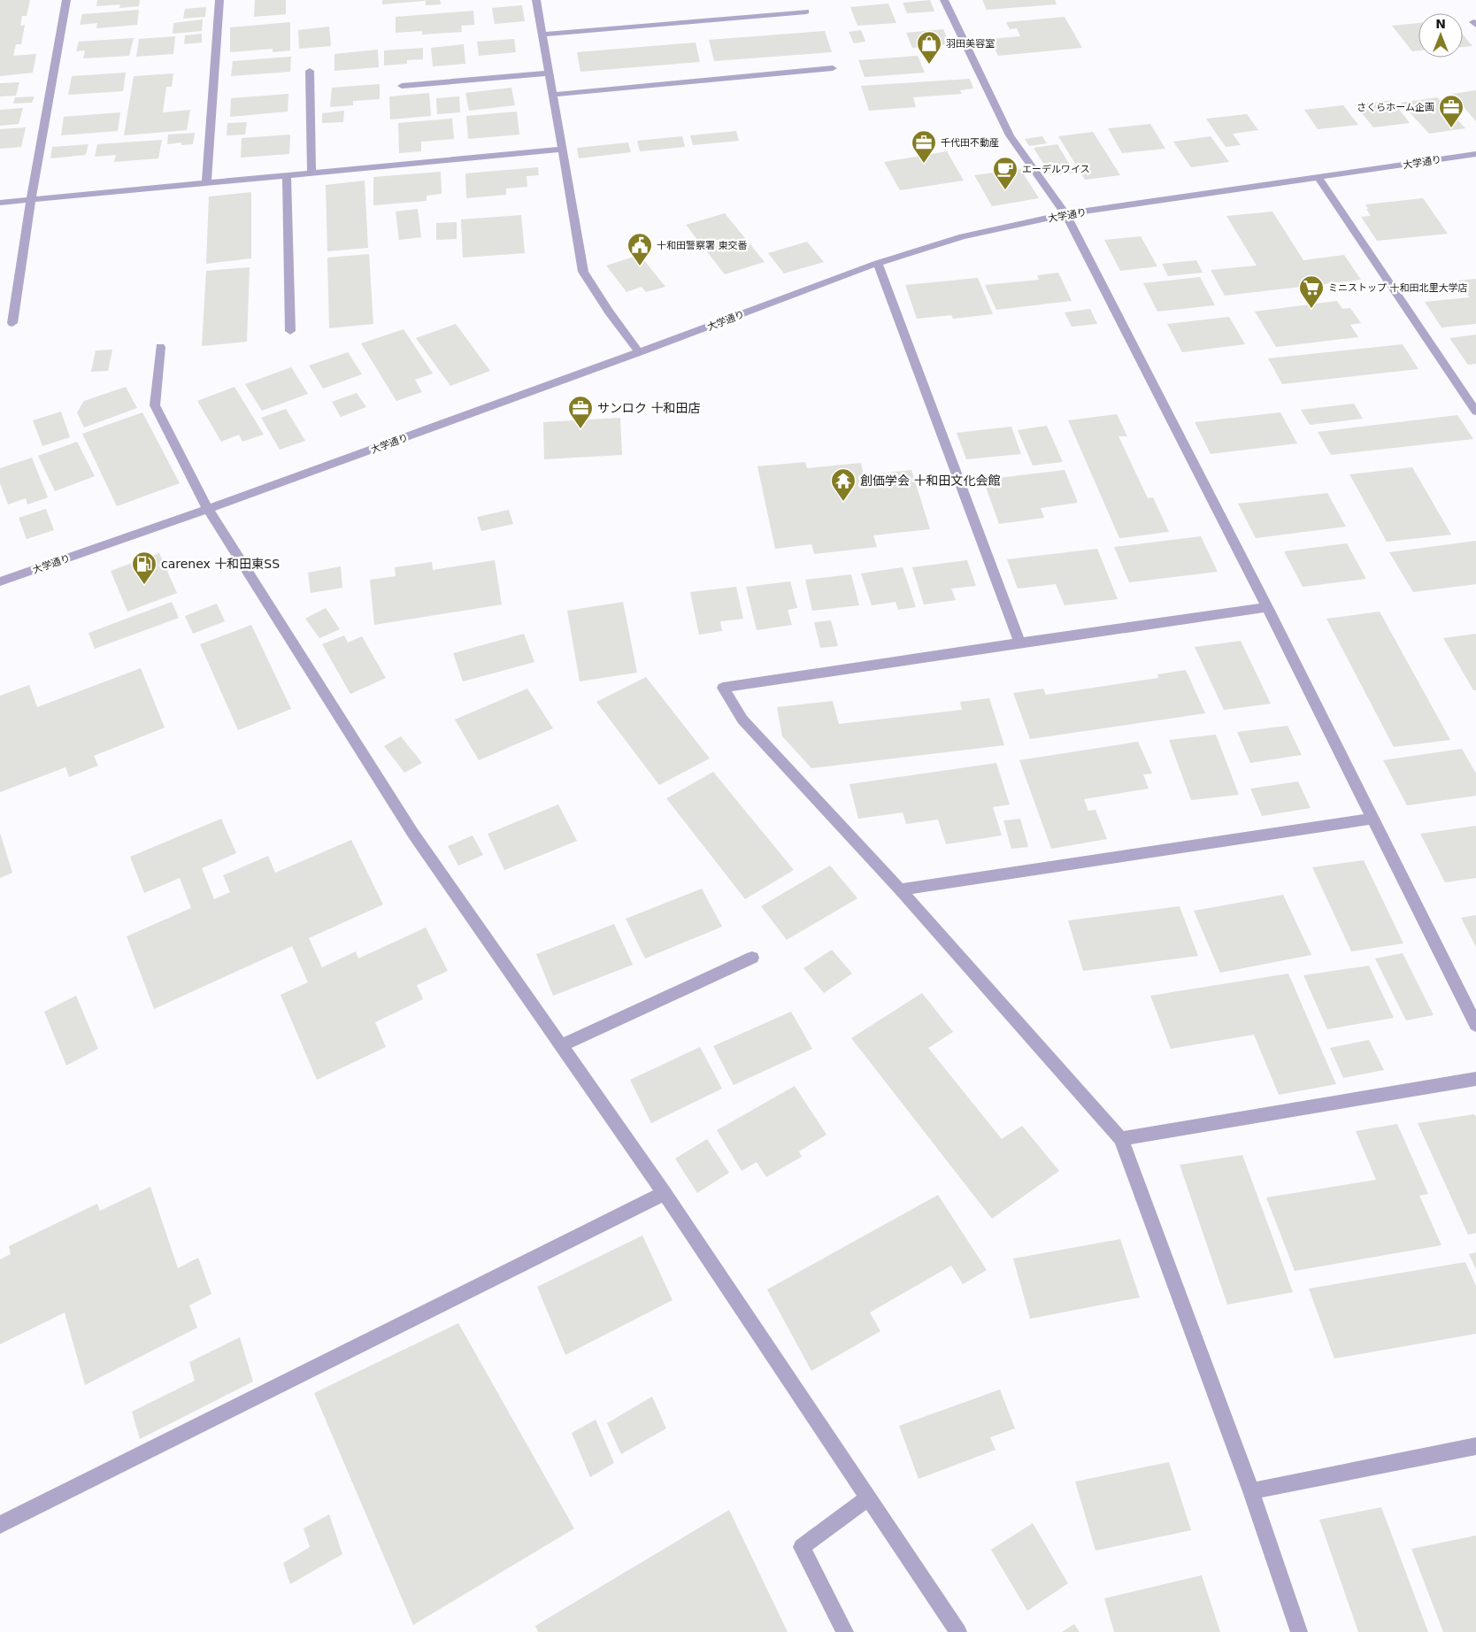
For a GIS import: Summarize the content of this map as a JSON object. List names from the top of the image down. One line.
{"streets":{"street":["大学通り"]},"places":{"shop":["羽田美容室"],"office":["さくらホーム企画","千代田不動産","サンロク 十和田店"],"cafe":["エーデルワイス"],"public building":["十和田警察署 東交番"],"supermarket":["ミニストップ 十和田北里大学店"],"temple":["創価学会 十和田文化会館"],"fuel station":["carenex 十和田東SS"]},"north":"top"}
